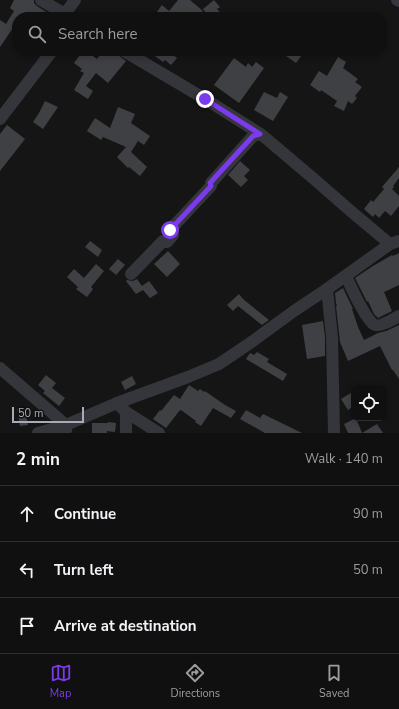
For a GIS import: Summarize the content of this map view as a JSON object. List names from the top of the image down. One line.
{"scale_bar":"50 m","page":{"search":"Search here","scale":"50 m","heading":["2 min","Walk · 140 m"],"list":[["Continue","90 m"],["Turn left","50 m"],"Arrive at destination"],"nav":["Map","Directions","Saved"]}}
